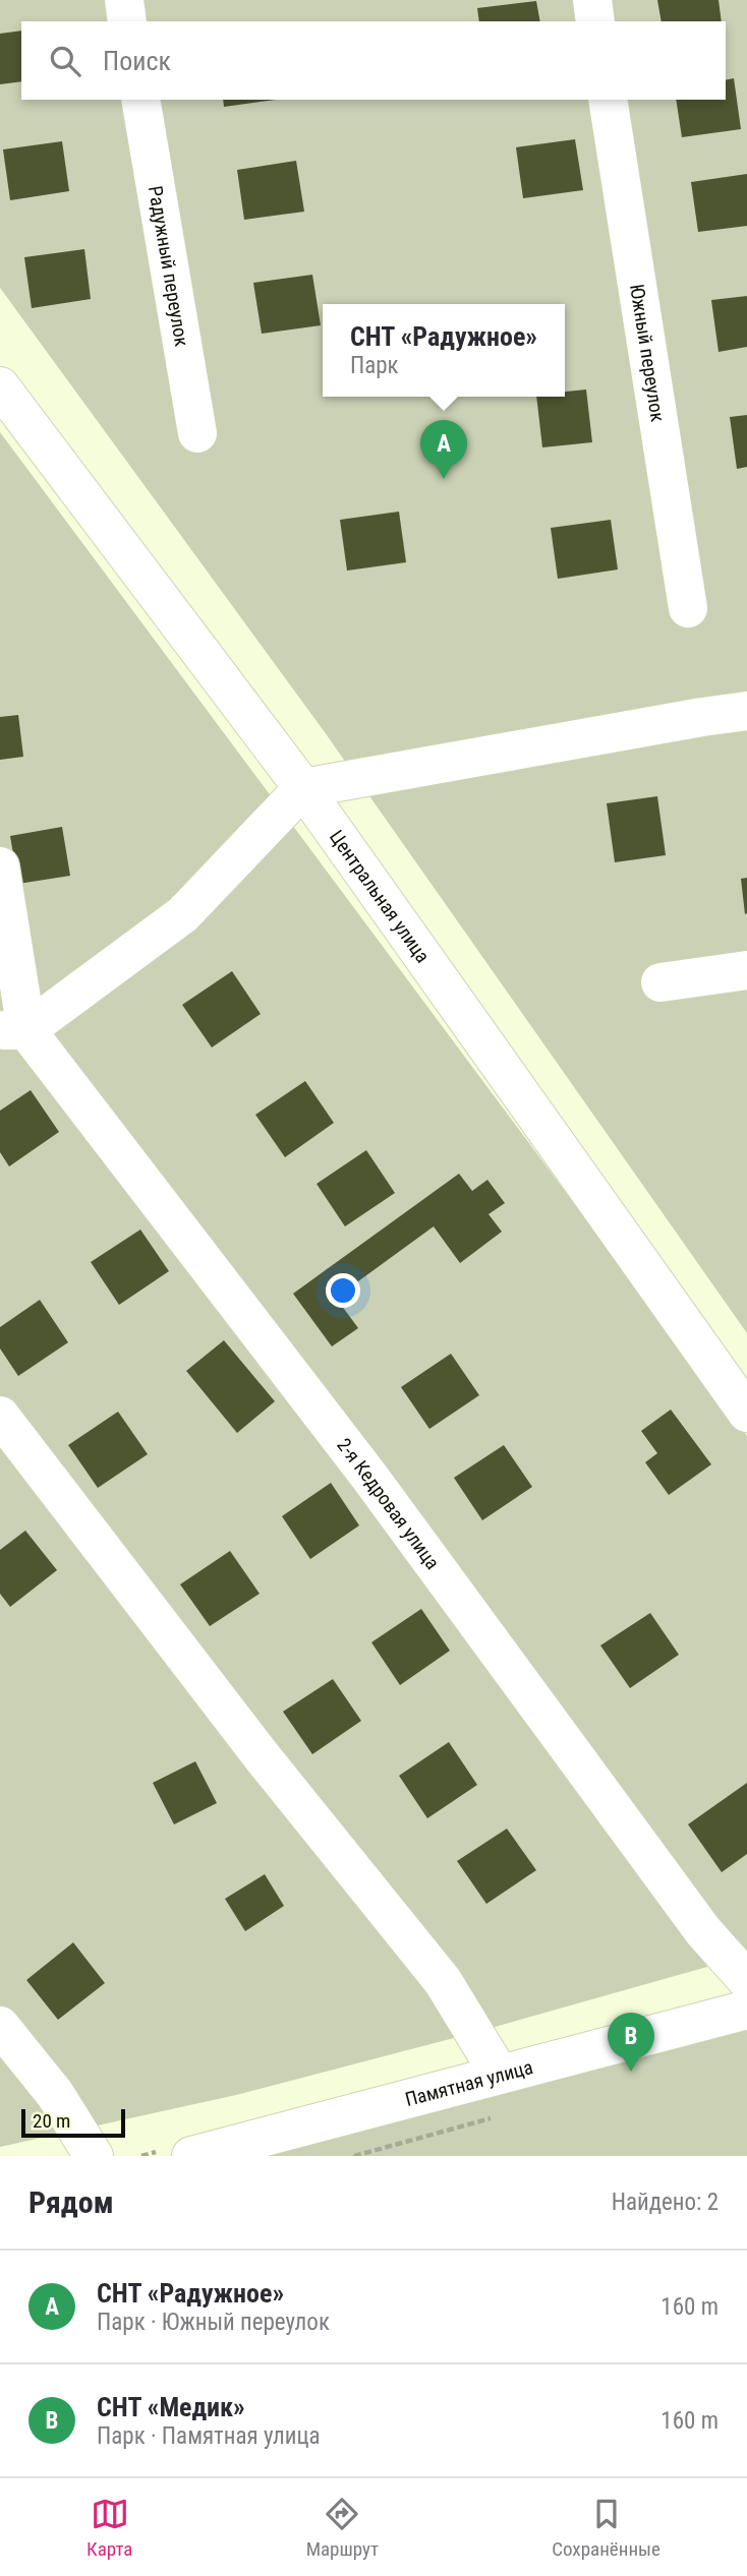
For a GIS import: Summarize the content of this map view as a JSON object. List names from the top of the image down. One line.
{"streets":{"street":["Радужный переулок","Южный переулок","Центральная улица","2-я Кедровая улица","Памятная улица"]},"scale_bar":"20 m","page":{"search":"Поиск","popup":["СНТ «Радужное»","Парк"],"pins":["A","B"],"scale":"20 m","heading":["Рядом","Найдено: 2"],"list":[{"mark":"A","name":"СНТ «Радужное»","note":"Парк · Южный переулок","value":"160 m"},{"mark":"B","name":"СНТ «Медик»","note":"Парк · Памятная улица","value":"160 m"}],"nav":["Карта","Маршрут","Сохранённые"]}}
